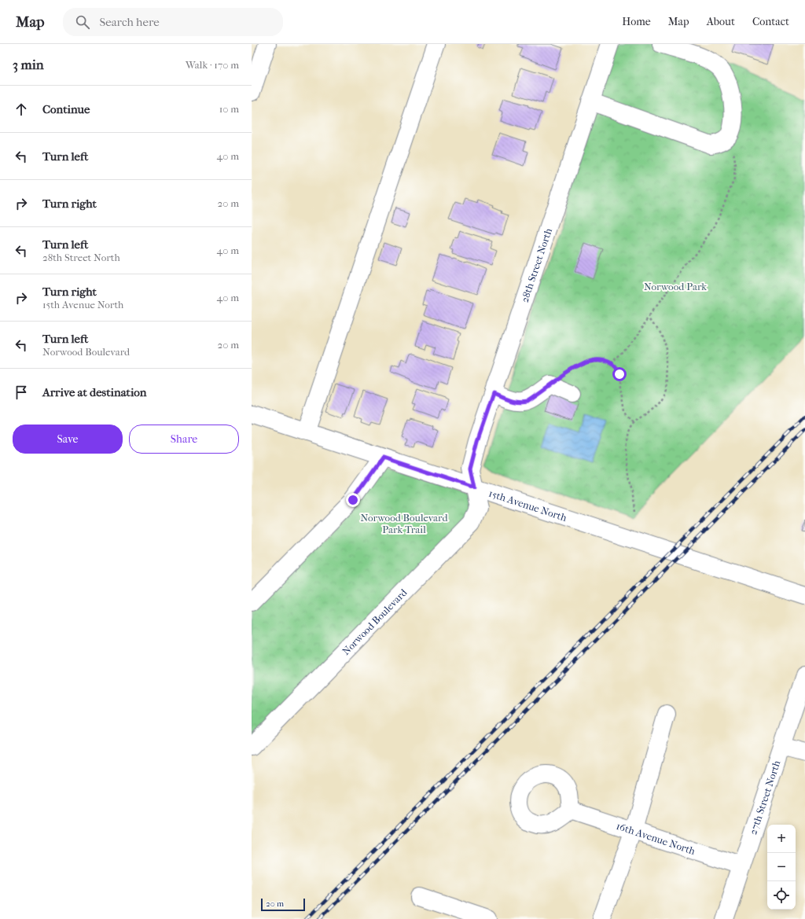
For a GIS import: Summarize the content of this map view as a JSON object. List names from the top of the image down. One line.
{"streets":{"street":["28th Street North","15th Avenue North","Norwood Boulevard","27th Street North","16th Avenue North"]},"crossings":[["28th Street North","15th Avenue North"],["28th Street North","Norwood Boulevard"],["15th Avenue North","Norwood Boulevard"],["27th Street North","16th Avenue North"]],"parks":["Norwood Park","Norwood Boulevard Park Trail"],"scale_bar":"20 m","page":{"header":"Map","search":"Search here","nav":["Home","Map","About","Contact"],"heading":["3 min","Walk · 170 m"],"list":[["Continue","10 m"],["Turn left","40 m"],["Turn right","20 m"],["Turn left","28th Street North","40 m"],["Turn right","15th Avenue North","40 m"],["Turn left","Norwood Boulevard","20 m"],"Arrive at destination"],"buttons":["Save","Share"],"map_buttons":["+","−"],"scale":"20 m"}}
